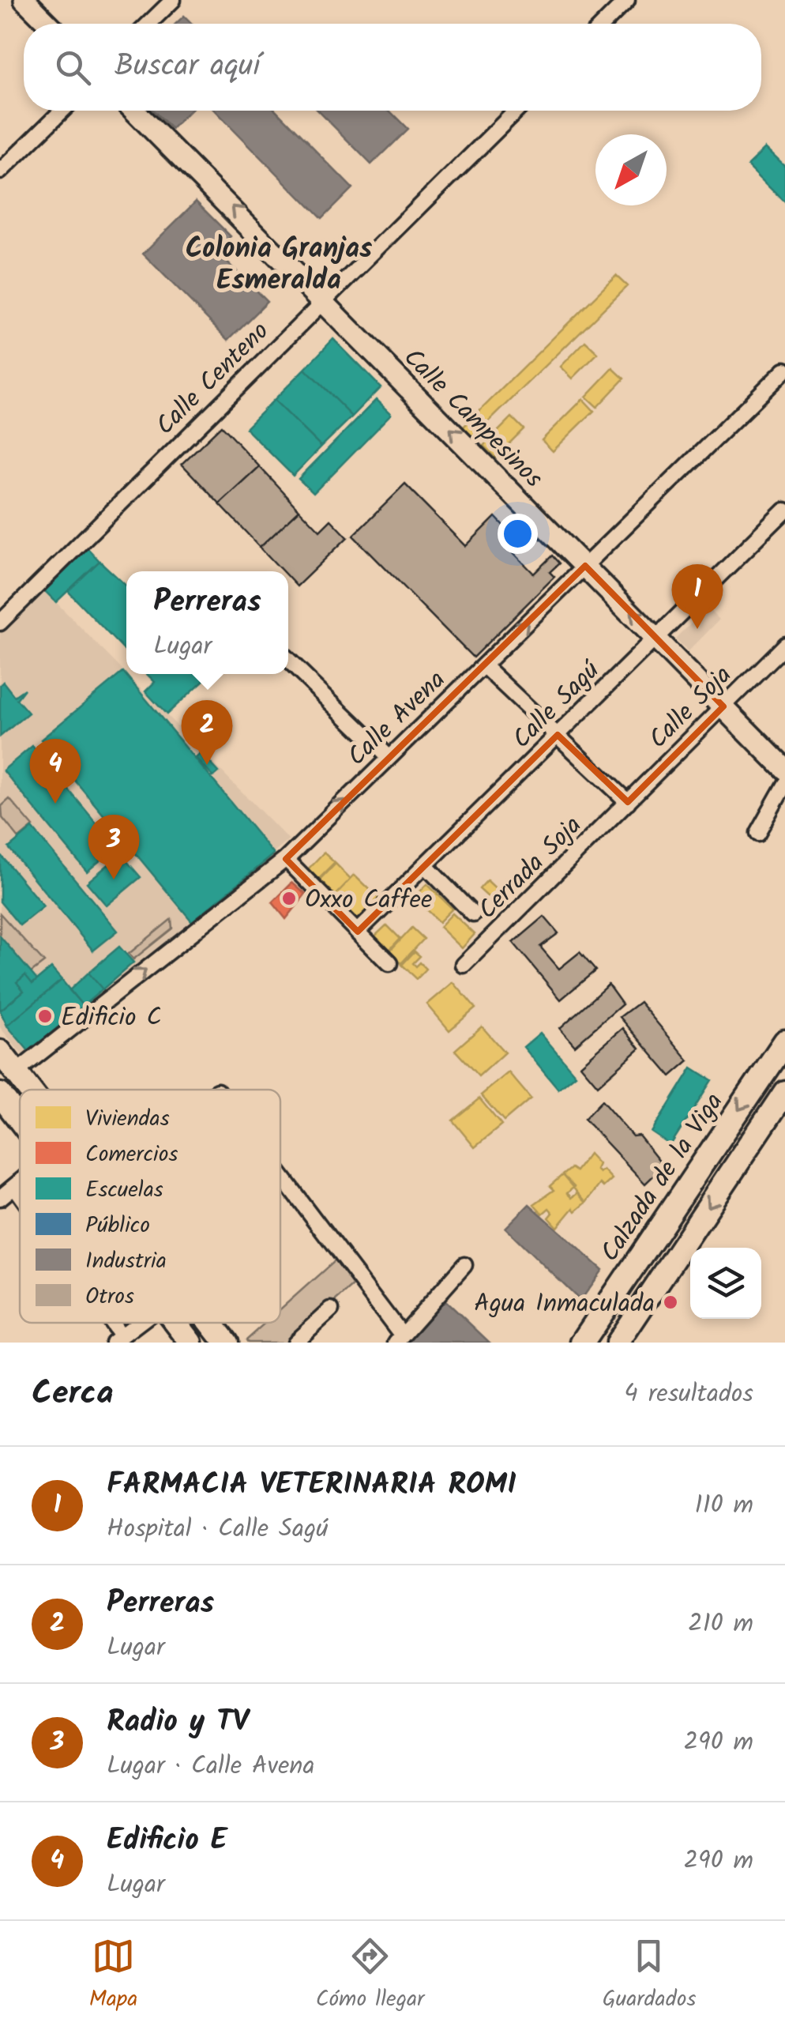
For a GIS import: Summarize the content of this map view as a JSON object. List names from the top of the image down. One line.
{"streets":{"main road":["Calzada de la Viga"],"street":["Calle Centeno","Calle Campesinos","Calle Sagú","Calle Soja","Calle Avena","Cerrada Soja"]},"crossings":[["Calle Centeno","Calle Campesinos"],["Calle Campesinos","Calle Sagú"],["Calle Campesinos","Calle Soja"],["Calle Campesinos","Calle Avena"],["Calle Soja","Cerrada Soja"]],"one_way":["Calle Campesinos","Calle Avena"],"districts":["Colonia Granjas Esmeralda"],"places":["Oxxo Caffee","Edificio C","Agua Inmaculada"],"legend":["Viviendas","Comercios","Escuelas","Público","Industria","Otros"],"north":"bottom left","page":{"search":"Buscar aquí","pins":["1","2","4","3"],"popup":["Perreras","Lugar"],"heading":["Cerca","4 resultados"],"list":[{"mark":"1","name":"FARMACIA VETERINARIA ROMI","note":"Hospital · Calle Sagú","value":"110 m"},{"mark":"2","name":"Perreras","note":"Lugar","value":"210 m"},{"mark":"3","name":"Radio y TV","note":"Lugar · Calle Avena","value":"290 m"},{"mark":"4","name":"Edificio E","note":"Lugar","value":"290 m"}],"nav":["Mapa","Cómo llegar","Guardados"]}}
